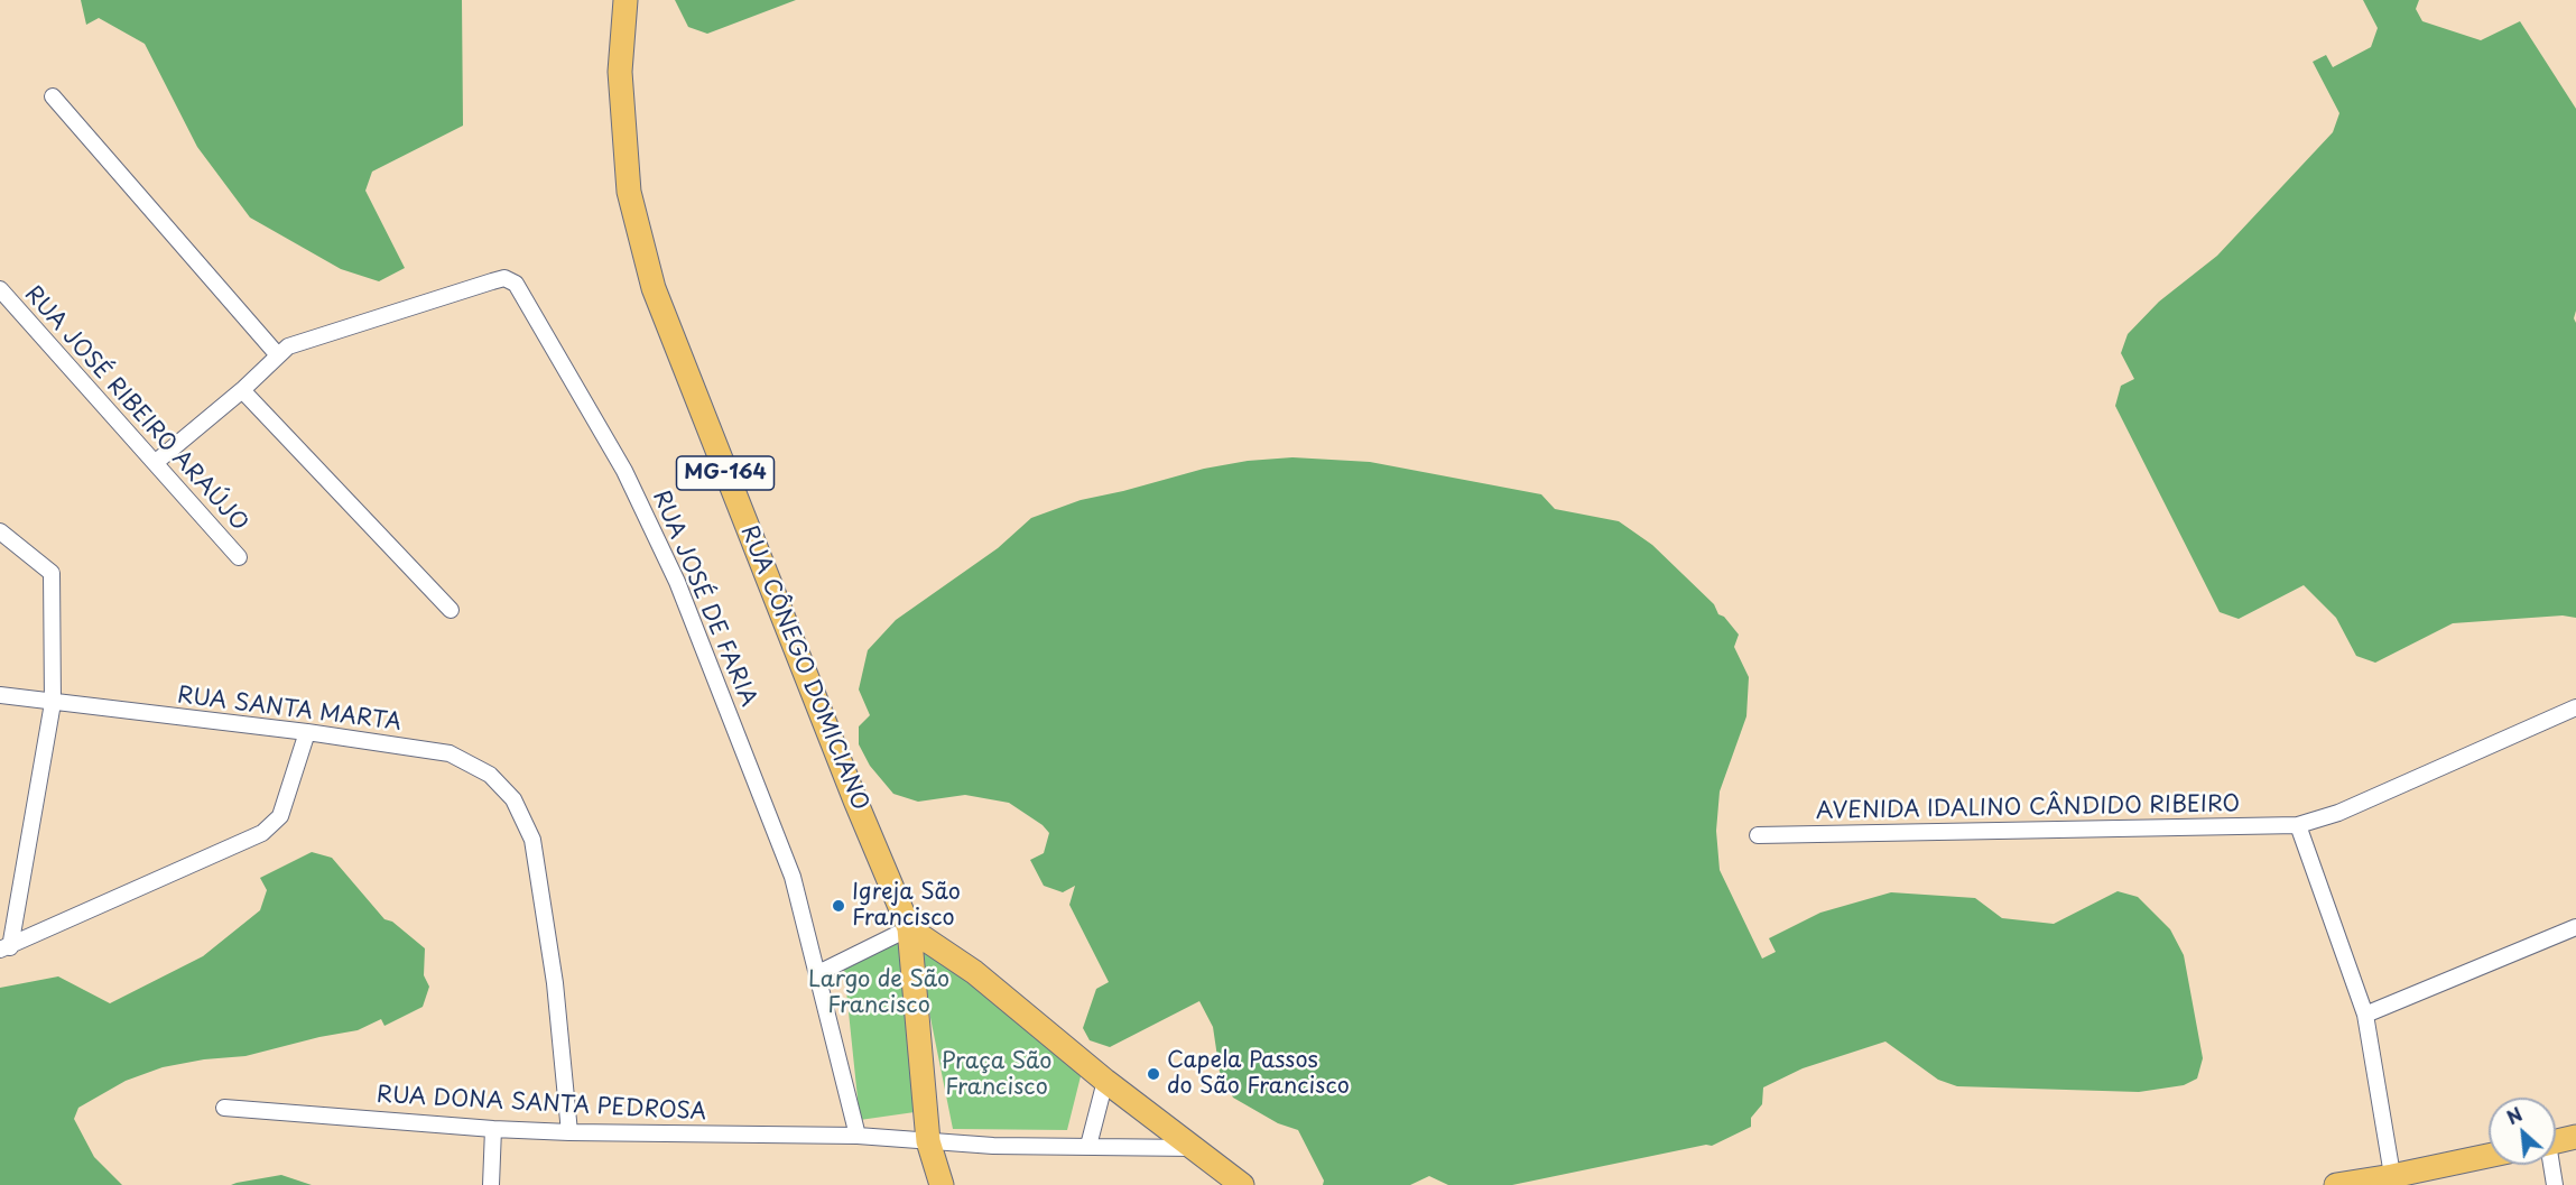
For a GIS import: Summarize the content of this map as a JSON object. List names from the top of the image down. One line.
{"streets":{"main road":["MG-164","RUA CÔNEGO DOMICIANO"],"street":["RUA JOSÉ RIBEIRO ARAÚJO","RUA JOSÉ DE FARIA","RUA SANTA MARTA","AVENIDA IDALINO CÂNDIDO RIBEIRO","RUA DONA SANTA PEDROSA"]},"crossings":[["MG-164","RUA CÔNEGO DOMICIANO"],["RUA JOSÉ DE FARIA","RUA DONA SANTA PEDROSA"],["RUA SANTA MARTA","RUA DONA SANTA PEDROSA"]],"parks":["Largo de São Francisco","Praça São Francisco"],"places":["Igreja São Francisco","Capela Passos do São Francisco"],"north":"top left"}
